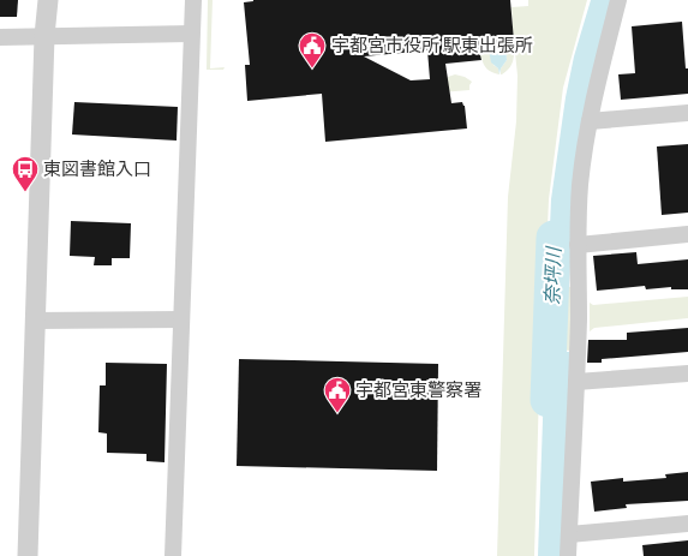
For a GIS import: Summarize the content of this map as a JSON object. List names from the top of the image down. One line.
{"water":["奈坪川"],"places":{"public building":["宇都宮市役所 駅東出張所","宇都宮東警察署"],"bus stop":["東図書館入口"]}}
